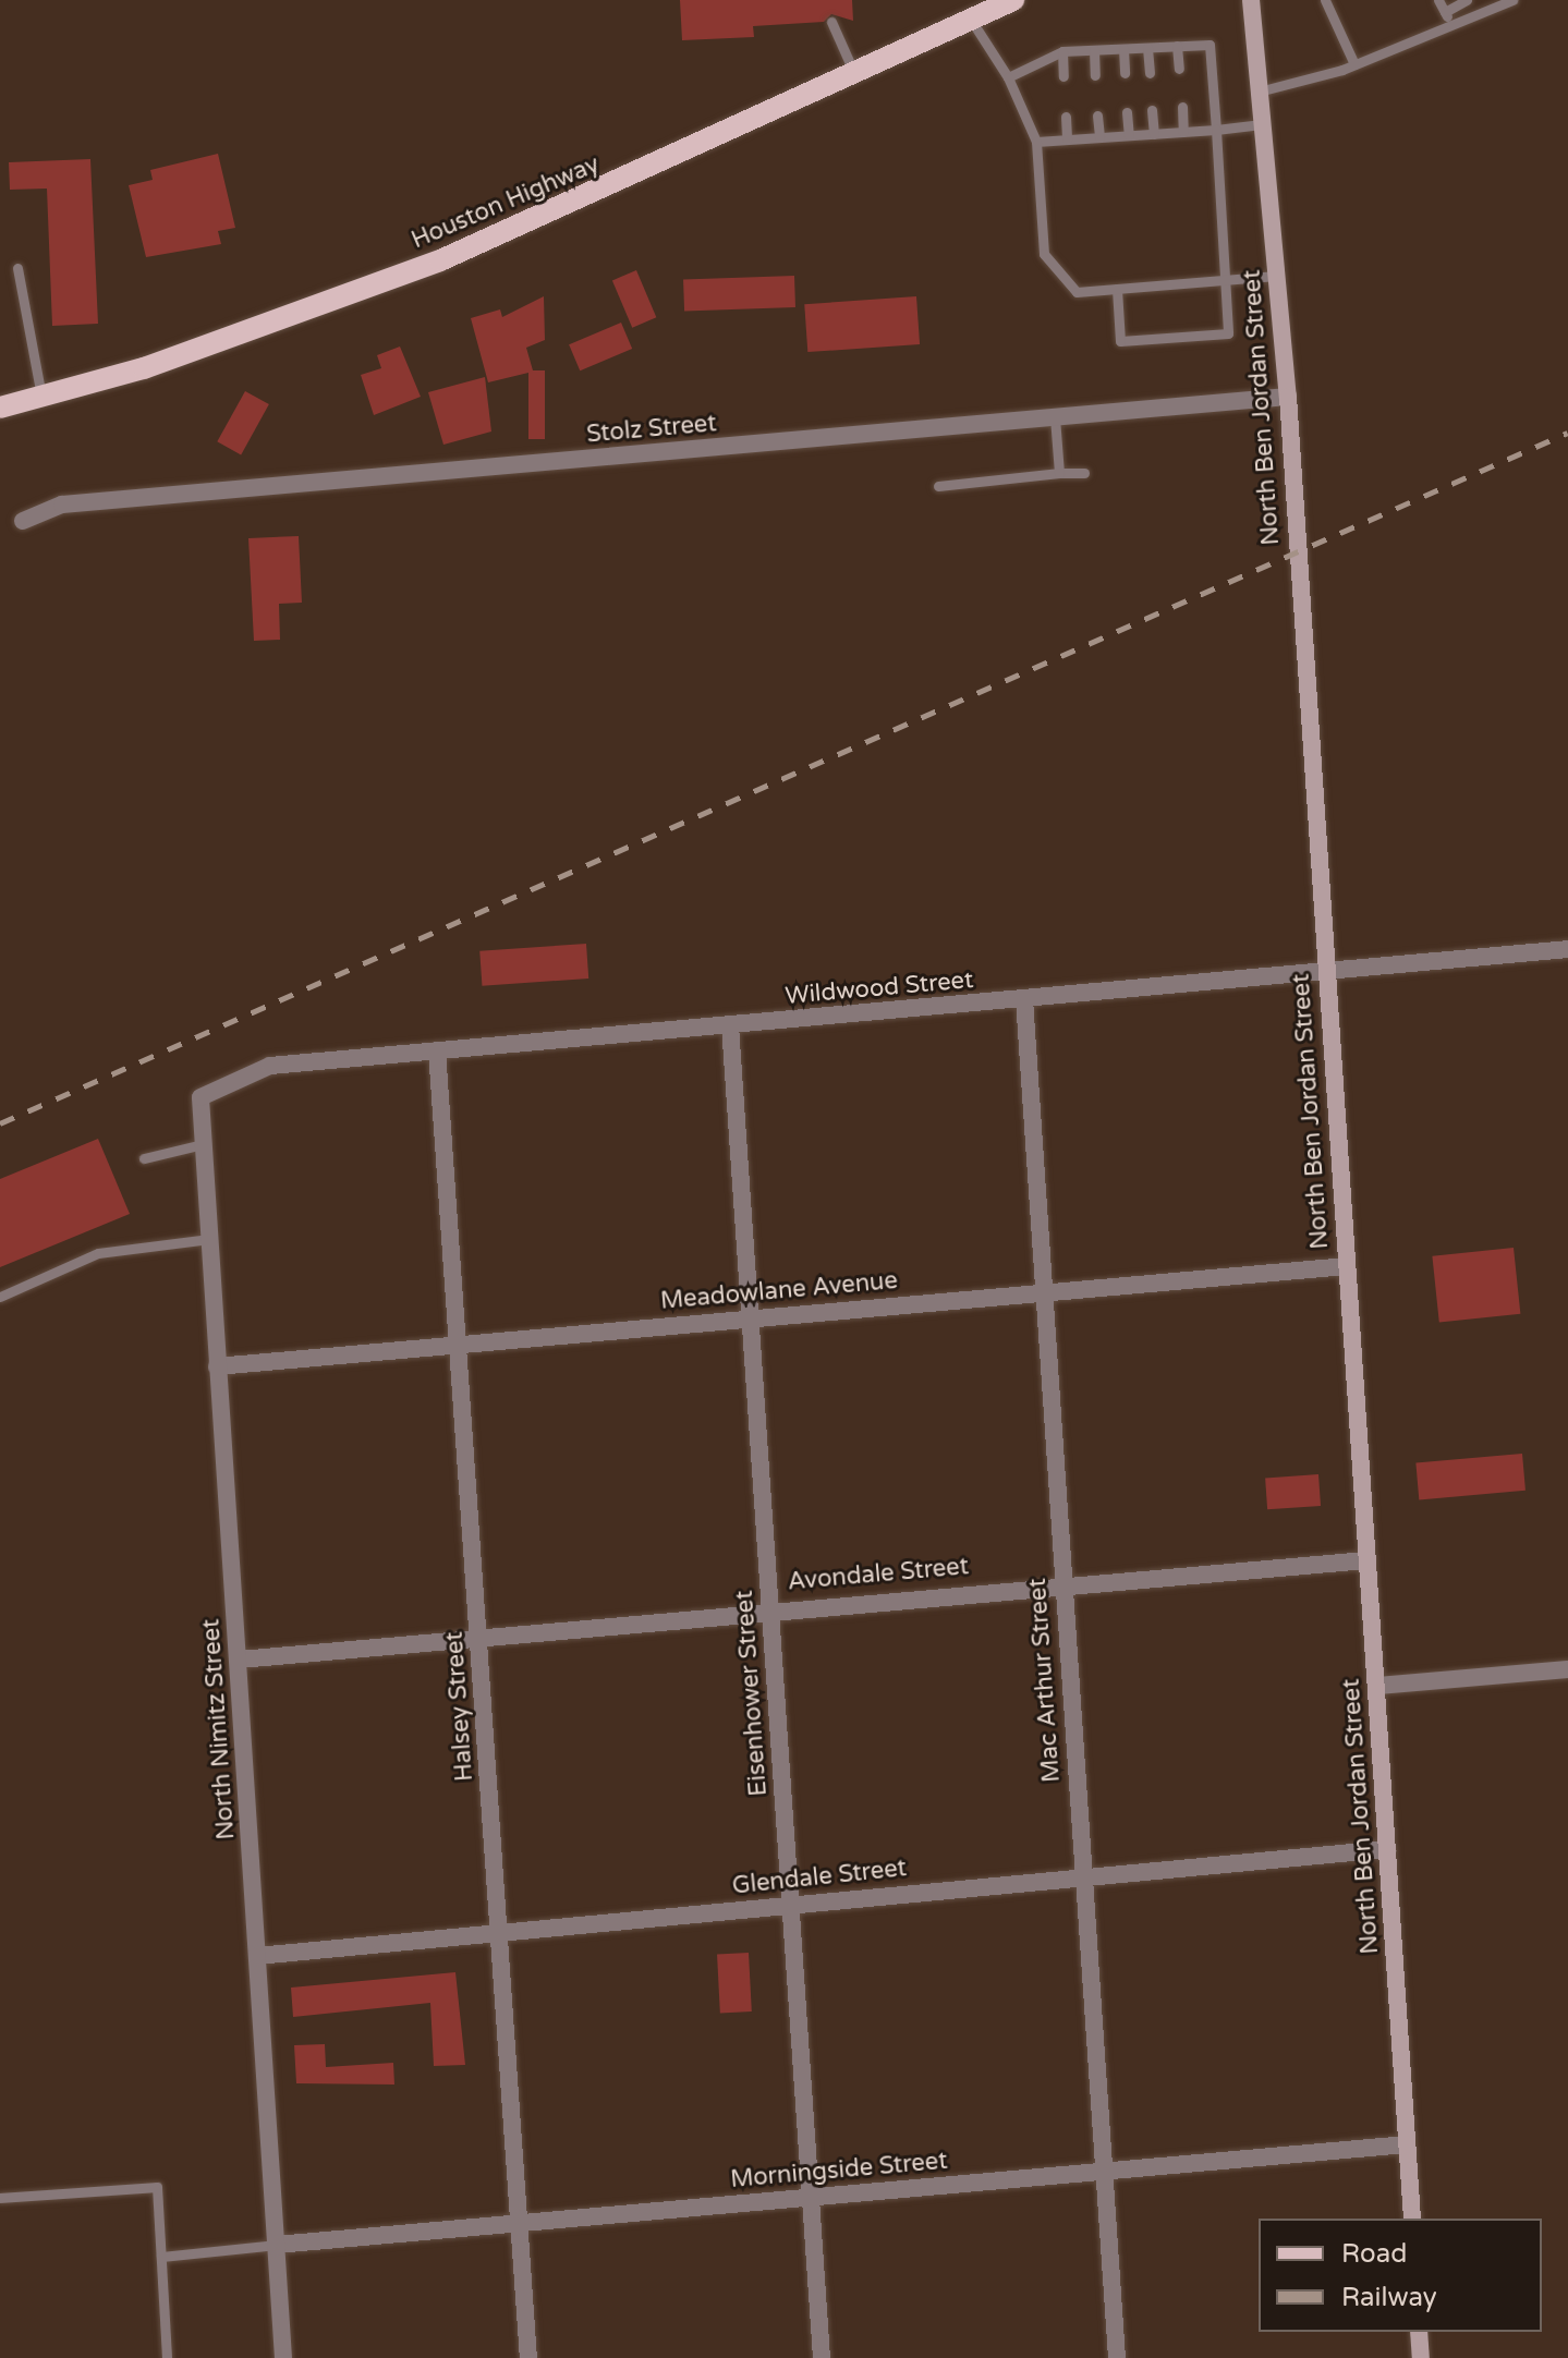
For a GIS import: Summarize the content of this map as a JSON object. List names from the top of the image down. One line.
{"streets":{"main road":["Houston Highway"],"street":["North Ben Jordan Street","Stolz Street","Wildwood Street","Meadowlane Avenue","Avondale Street","Mac Arthur Street","Eisenhower Street","Halsey Street","North Nimitz Street","Glendale Street","Morningside Street"]},"crossings":[["North Ben Jordan Street","Stolz Street"],["North Ben Jordan Street","Wildwood Street"],["North Ben Jordan Street","Meadowlane Avenue"],["North Ben Jordan Street","Avondale Street"],["North Ben Jordan Street","Glendale Street"],["North Ben Jordan Street","Morningside Street"],["Wildwood Street","Mac Arthur Street"],["Wildwood Street","Eisenhower Street"],["Wildwood Street","Halsey Street"],["Wildwood Street","North Nimitz Street"],["Meadowlane Avenue","Mac Arthur Street"],["Meadowlane Avenue","Eisenhower Street"],["Meadowlane Avenue","Halsey Street"],["Meadowlane Avenue","North Nimitz Street"],["Avondale Street","Mac Arthur Street"],["Avondale Street","Eisenhower Street"],["Avondale Street","Halsey Street"],["Avondale Street","North Nimitz Street"],["Mac Arthur Street","Glendale Street"],["Mac Arthur Street","Morningside Street"],["Eisenhower Street","Glendale Street"],["Eisenhower Street","Morningside Street"],["Halsey Street","Glendale Street"],["Halsey Street","Morningside Street"],["North Nimitz Street","Glendale Street"],["North Nimitz Street","Morningside Street"]],"legend":["Road","Railway"]}
